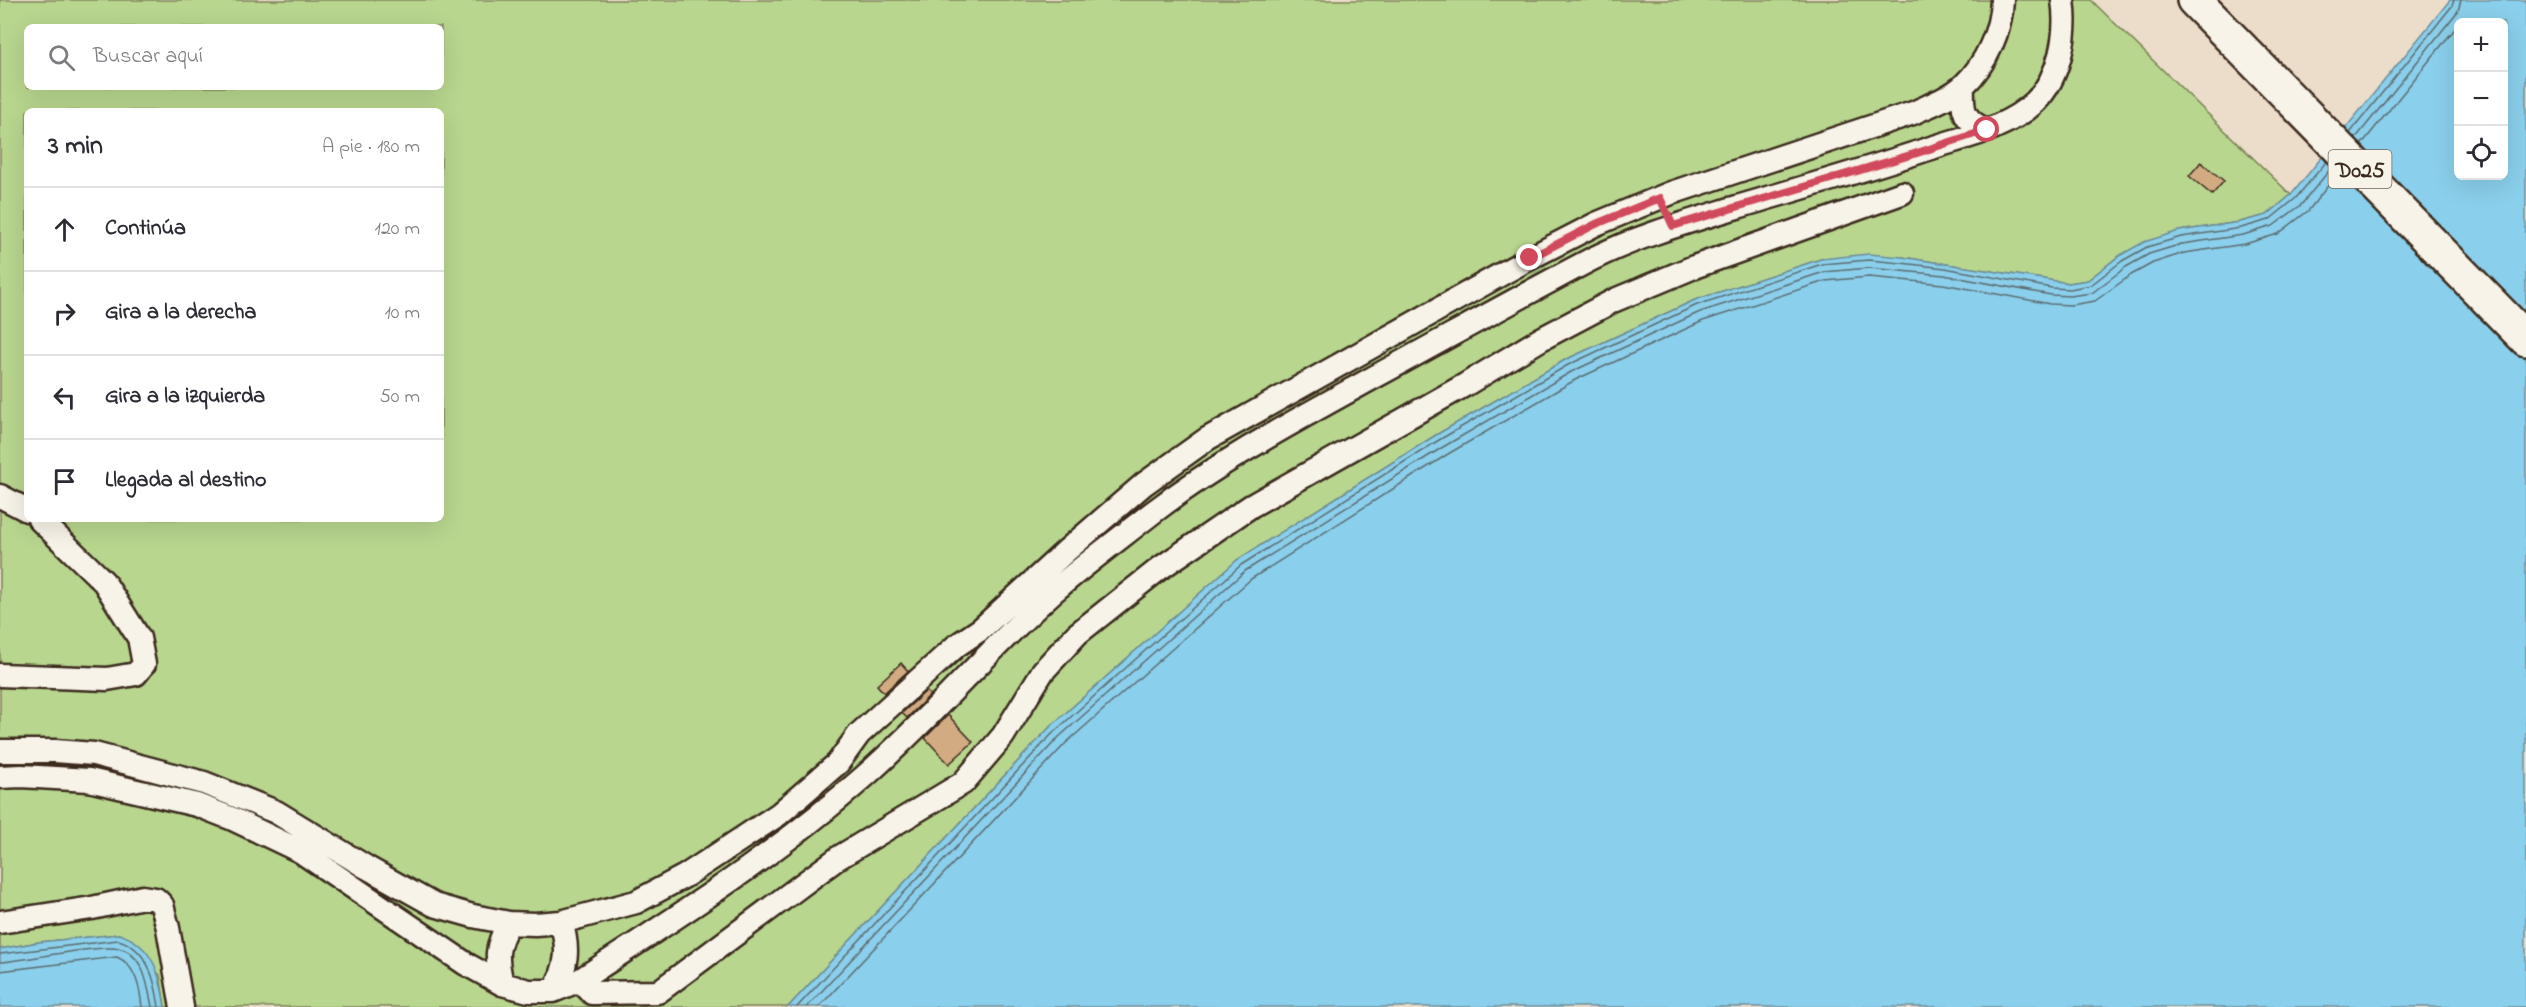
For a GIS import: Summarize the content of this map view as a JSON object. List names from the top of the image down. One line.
{"streets":{"highway":["D025"]},"page":{"map_buttons":["+","−"],"search":"Buscar aquí","heading":["3 min","A pie · 180 m"],"list":[["Continúa","120 m"],["Gira a la derecha","10 m"],["Gira a la izquierda","50 m"],"Llegada al destino"]}}
